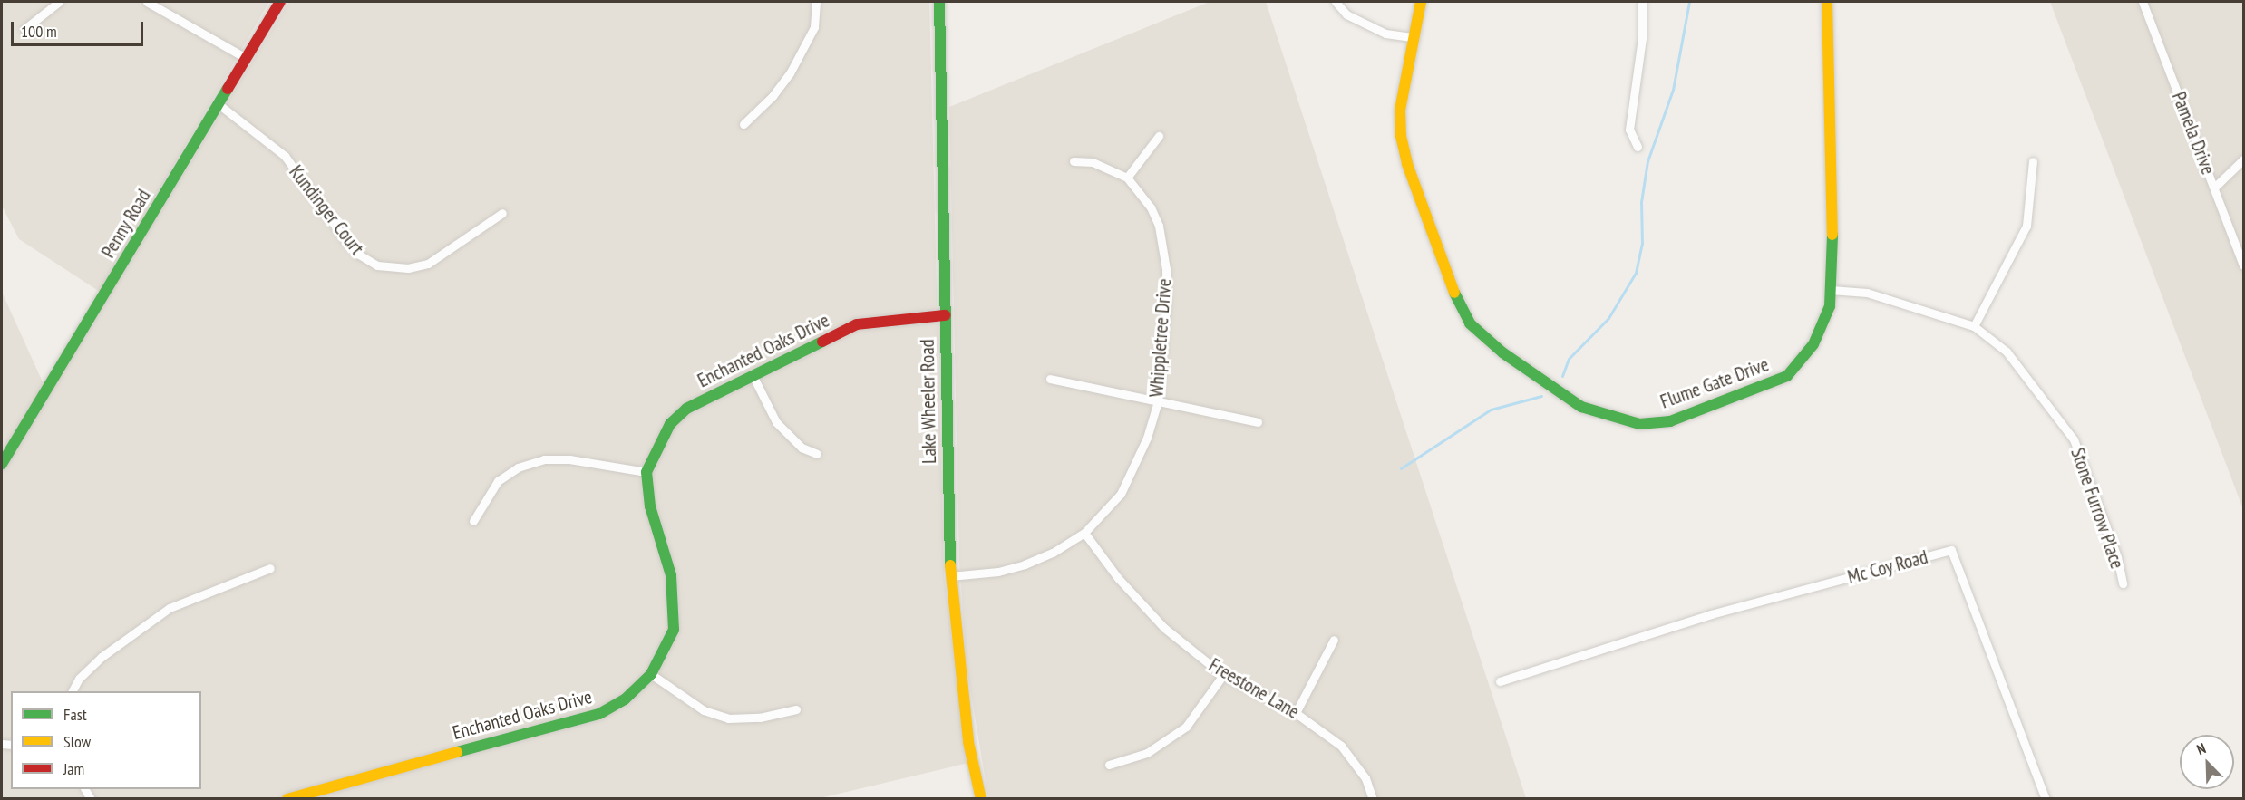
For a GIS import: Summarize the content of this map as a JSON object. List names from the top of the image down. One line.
{"streets":{"street":["Pamela Drive","Kundinger Court","Penny Road","Whippletree Drive","Enchanted Oaks Drive","Flume Gate Drive","Lake Wheeler Road","Stone Furrow Place","Mc Coy Road","Freestone Lane"]},"crossings":[["Kundinger Court","Penny Road"],["Whippletree Drive","Lake Wheeler Road"],["Whippletree Drive","Freestone Lane"],["Enchanted Oaks Drive","Lake Wheeler Road"],["Flume Gate Drive","Stone Furrow Place"]],"legend":["Fast","Slow","Jam"],"scale_bar":"100 m","north":"top left"}
